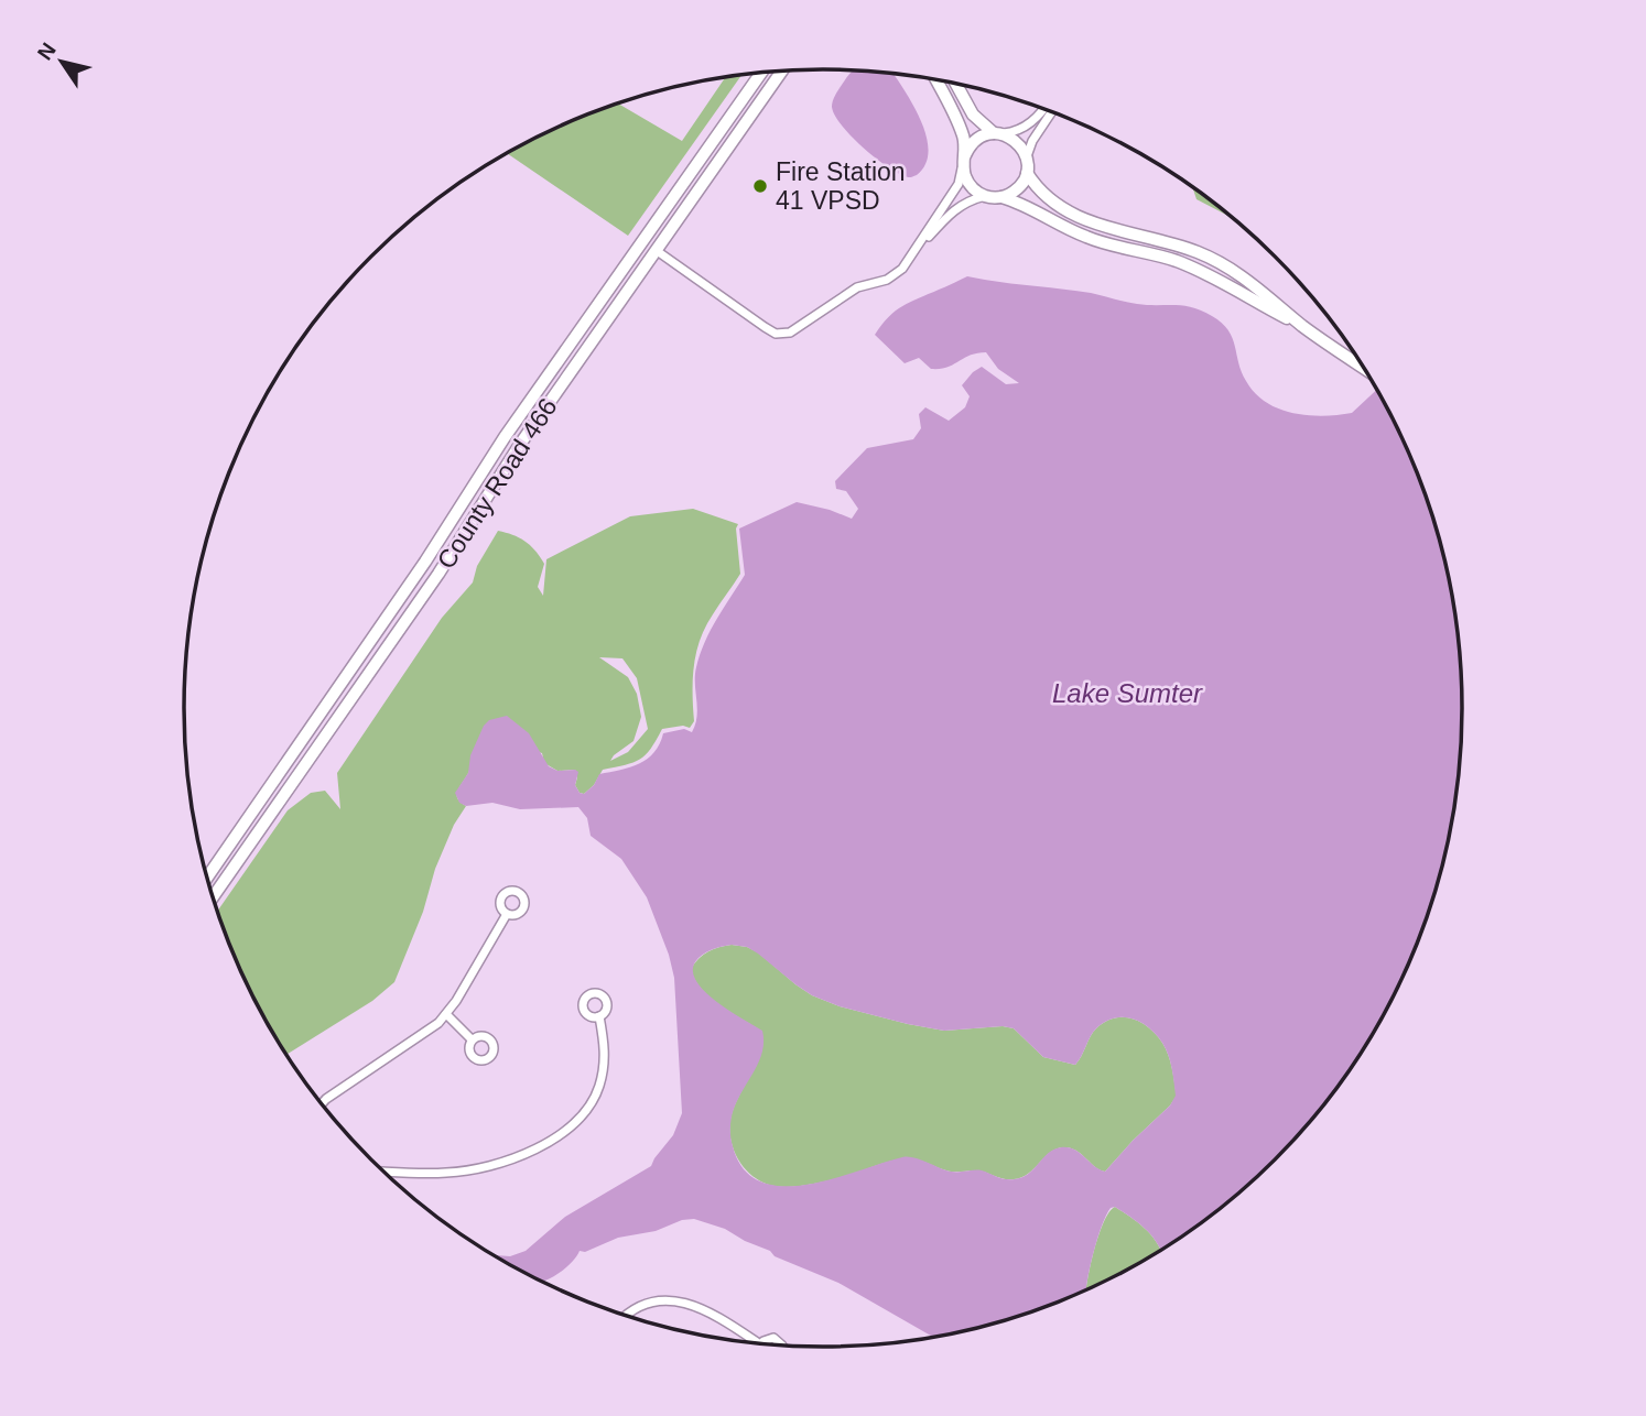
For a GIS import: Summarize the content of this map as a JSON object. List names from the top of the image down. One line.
{"streets":{"main road":["County Road 466"]},"water":["Lake Sumter"],"places":["Fire Station 41 VPSD"],"north":"top left"}
